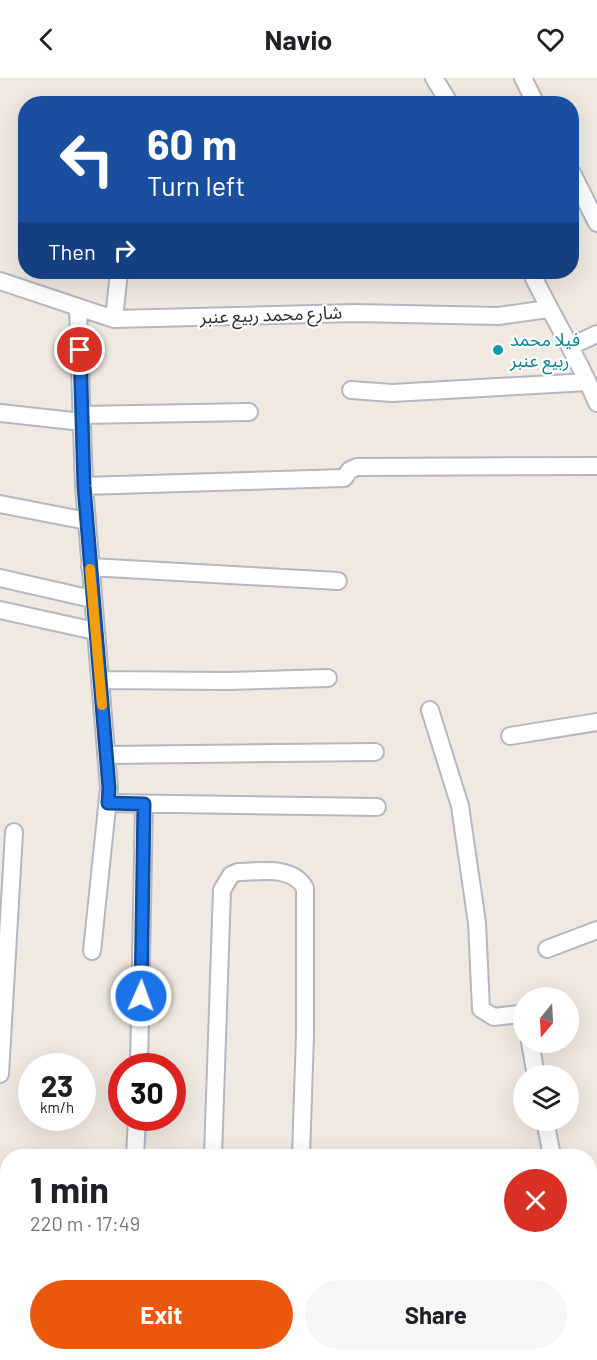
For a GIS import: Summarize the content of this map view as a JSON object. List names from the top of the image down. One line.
{"streets":{"street":["شارع محمد ربيع عنبر"]},"places":["فيلا محمد ربيع عنبر"],"north":"bottom","page":{"header":"Navio","turn":["60 m","Turn left"],"then":"Then","speed":"23 km/h","limit":"30","heading":["1 min","220 m · 17:49"],"buttons":["Exit","Share"]}}
